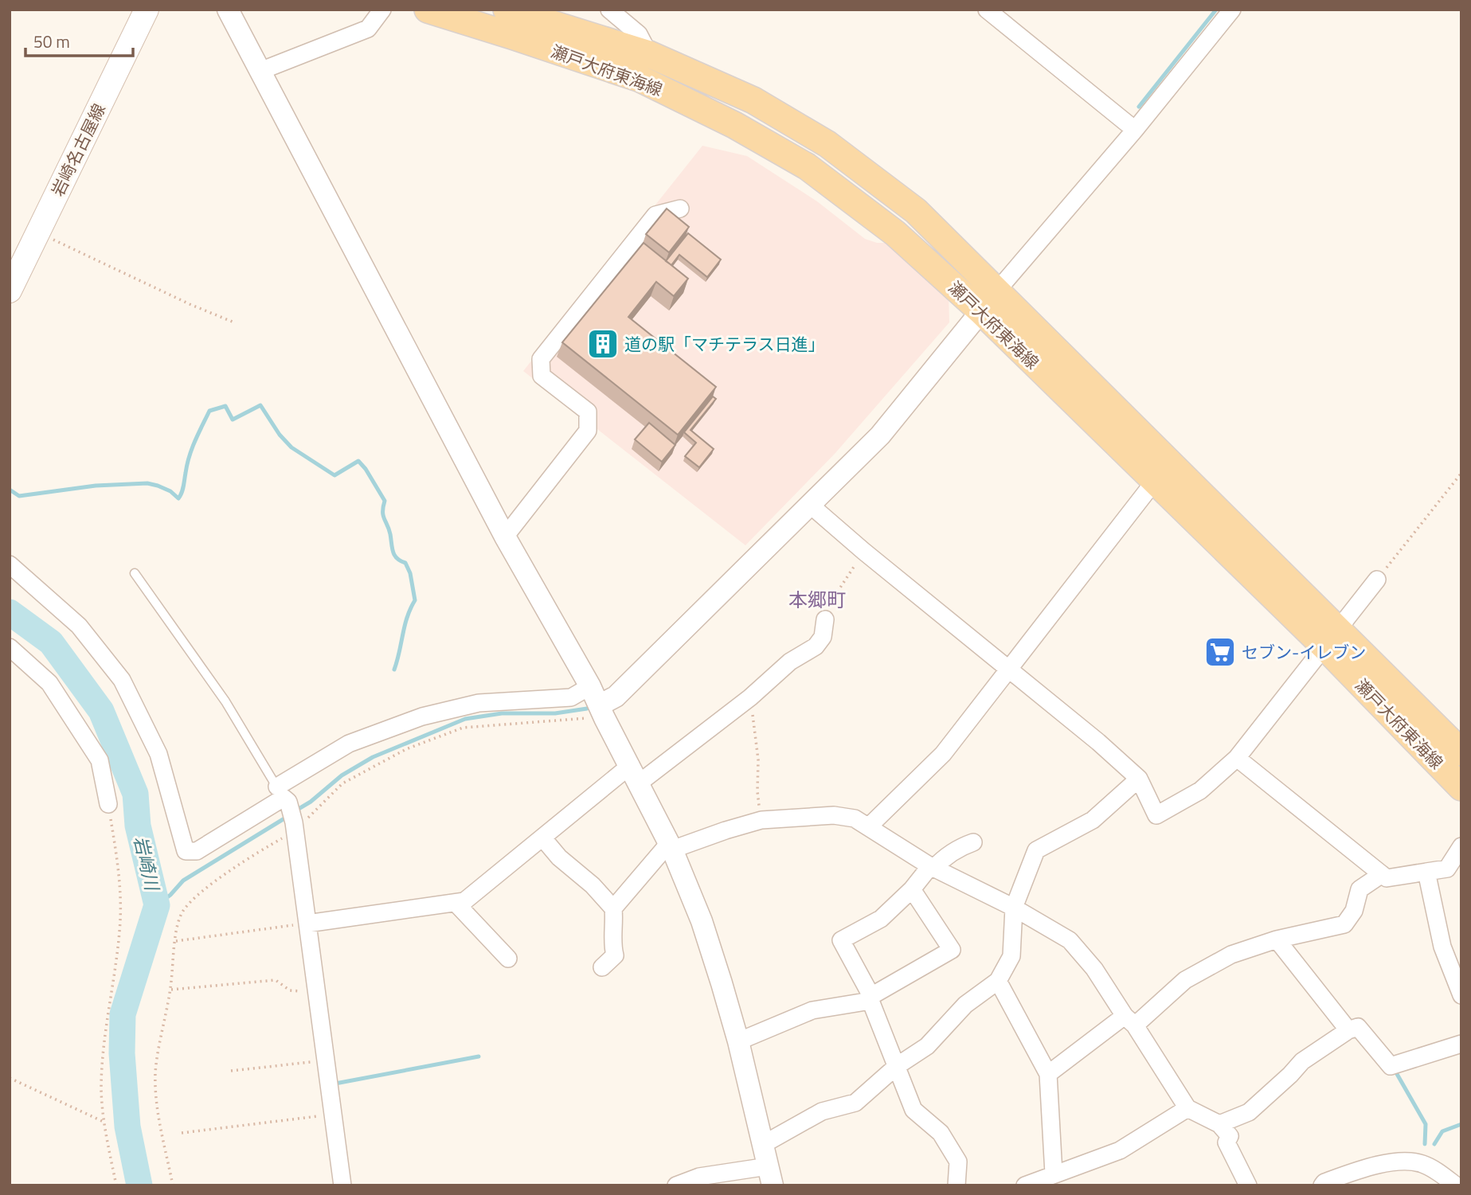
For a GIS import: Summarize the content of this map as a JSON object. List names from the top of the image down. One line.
{"streets":{"main road":["瀬戸大府東海線","岩崎名古屋線"]},"districts":["本郷町"],"water":["岩崎川"],"places":{"building":["道の駅「マチテラス日進」"],"supermarket":["セブン-イレブン"]},"scale_bar":"50 m"}
